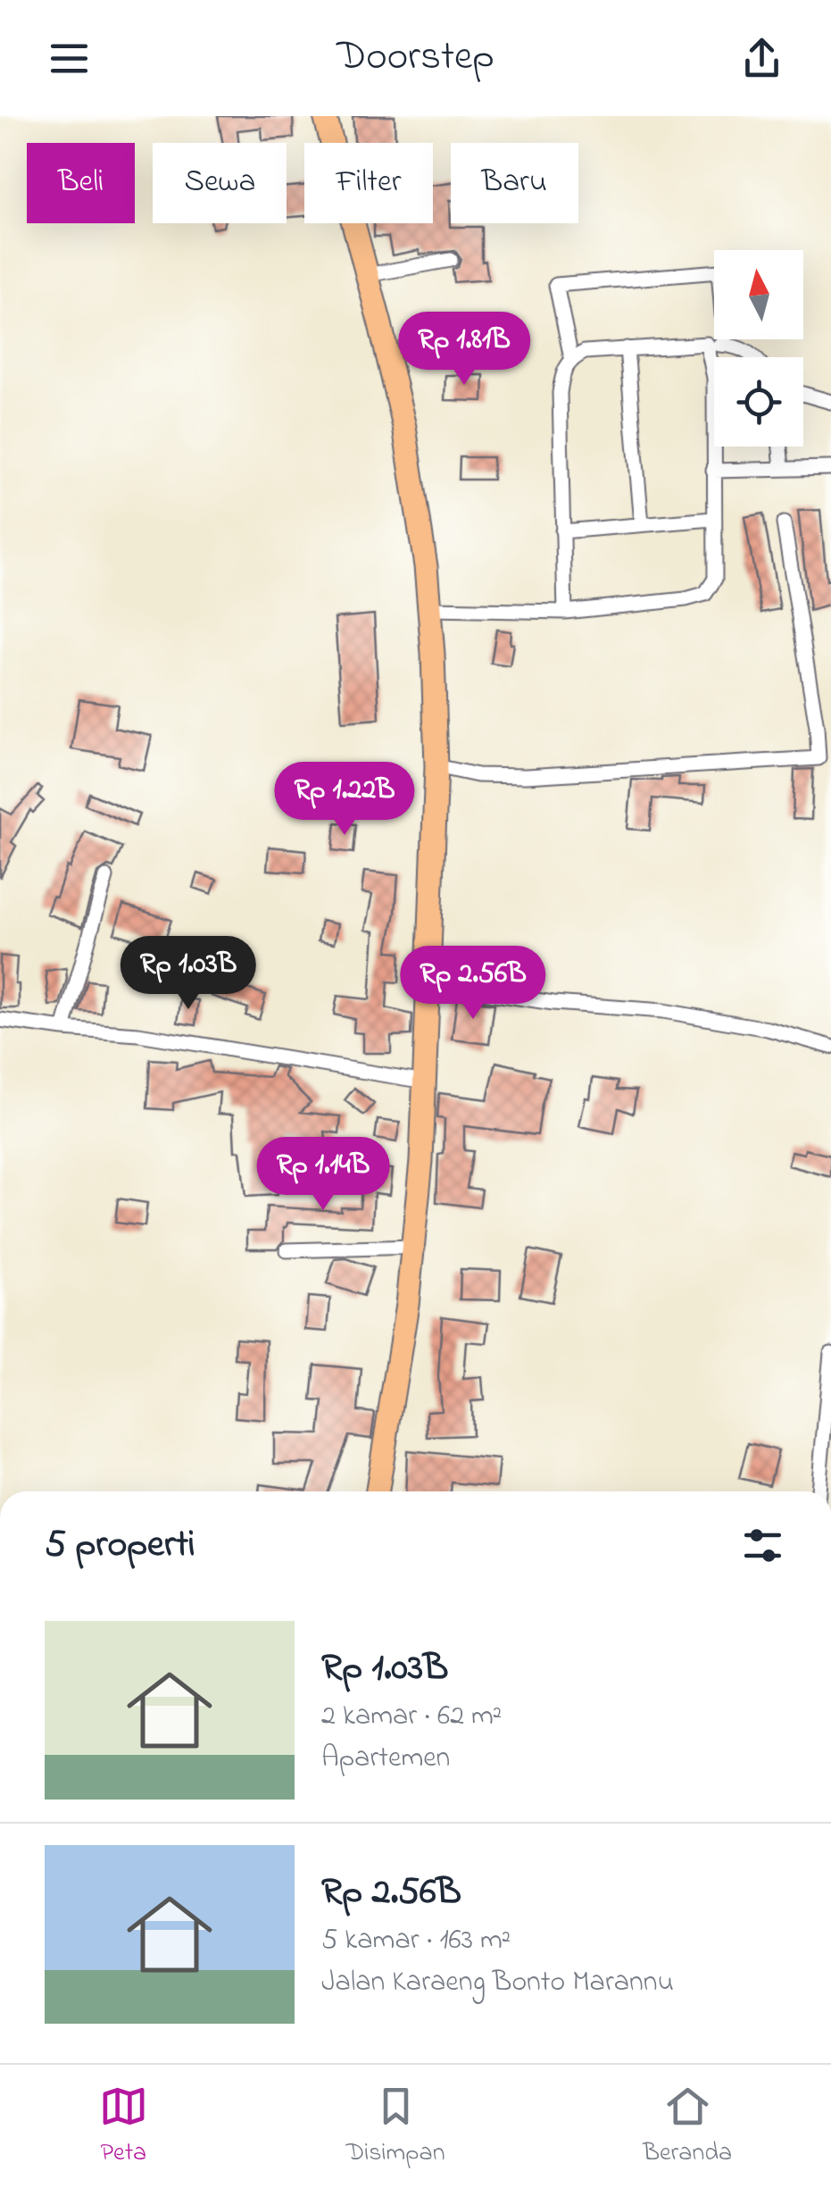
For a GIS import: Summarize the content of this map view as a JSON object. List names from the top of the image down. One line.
{"north":"top","page":{"header":"Doorstep","chip":["Beli","Sewa","Filter","Baru"],"price":["Rp 1.81B","Rp 1.22B","Rp 1.03B","Rp 2.56B","Rp 1.14B"],"heading":"5 properti","list":[{"name":"Rp 1.03B","note":"2 kamar · 62 m² · Apartemen"},{"name":"Rp 2.56B","note":"5 kamar · 163 m² · Jalan Karaeng Bonto Marannu"}],"tabs":["Peta","Disimpan","Beranda"]}}
